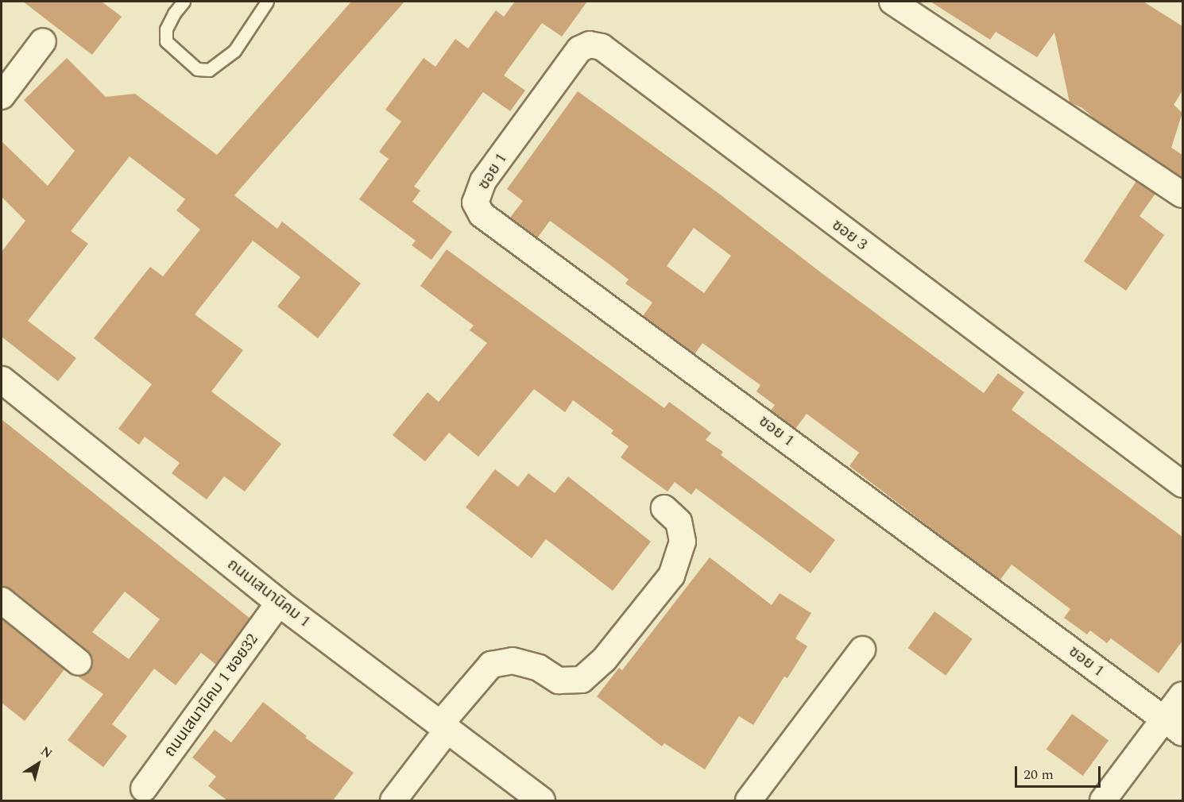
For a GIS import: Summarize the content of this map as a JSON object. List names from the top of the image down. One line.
{"streets":{"street":["ซอย 1","ซอย 3","ถนนเสนานิคม 1","ถนนเสนานิคม 1 ซอย32"]},"crossings":[["ซอย 1","ซอย 3"],["ถนนเสนานิคม 1","ถนนเสนานิคม 1 ซอย32"]],"scale_bar":"20 m","north":"top right"}
